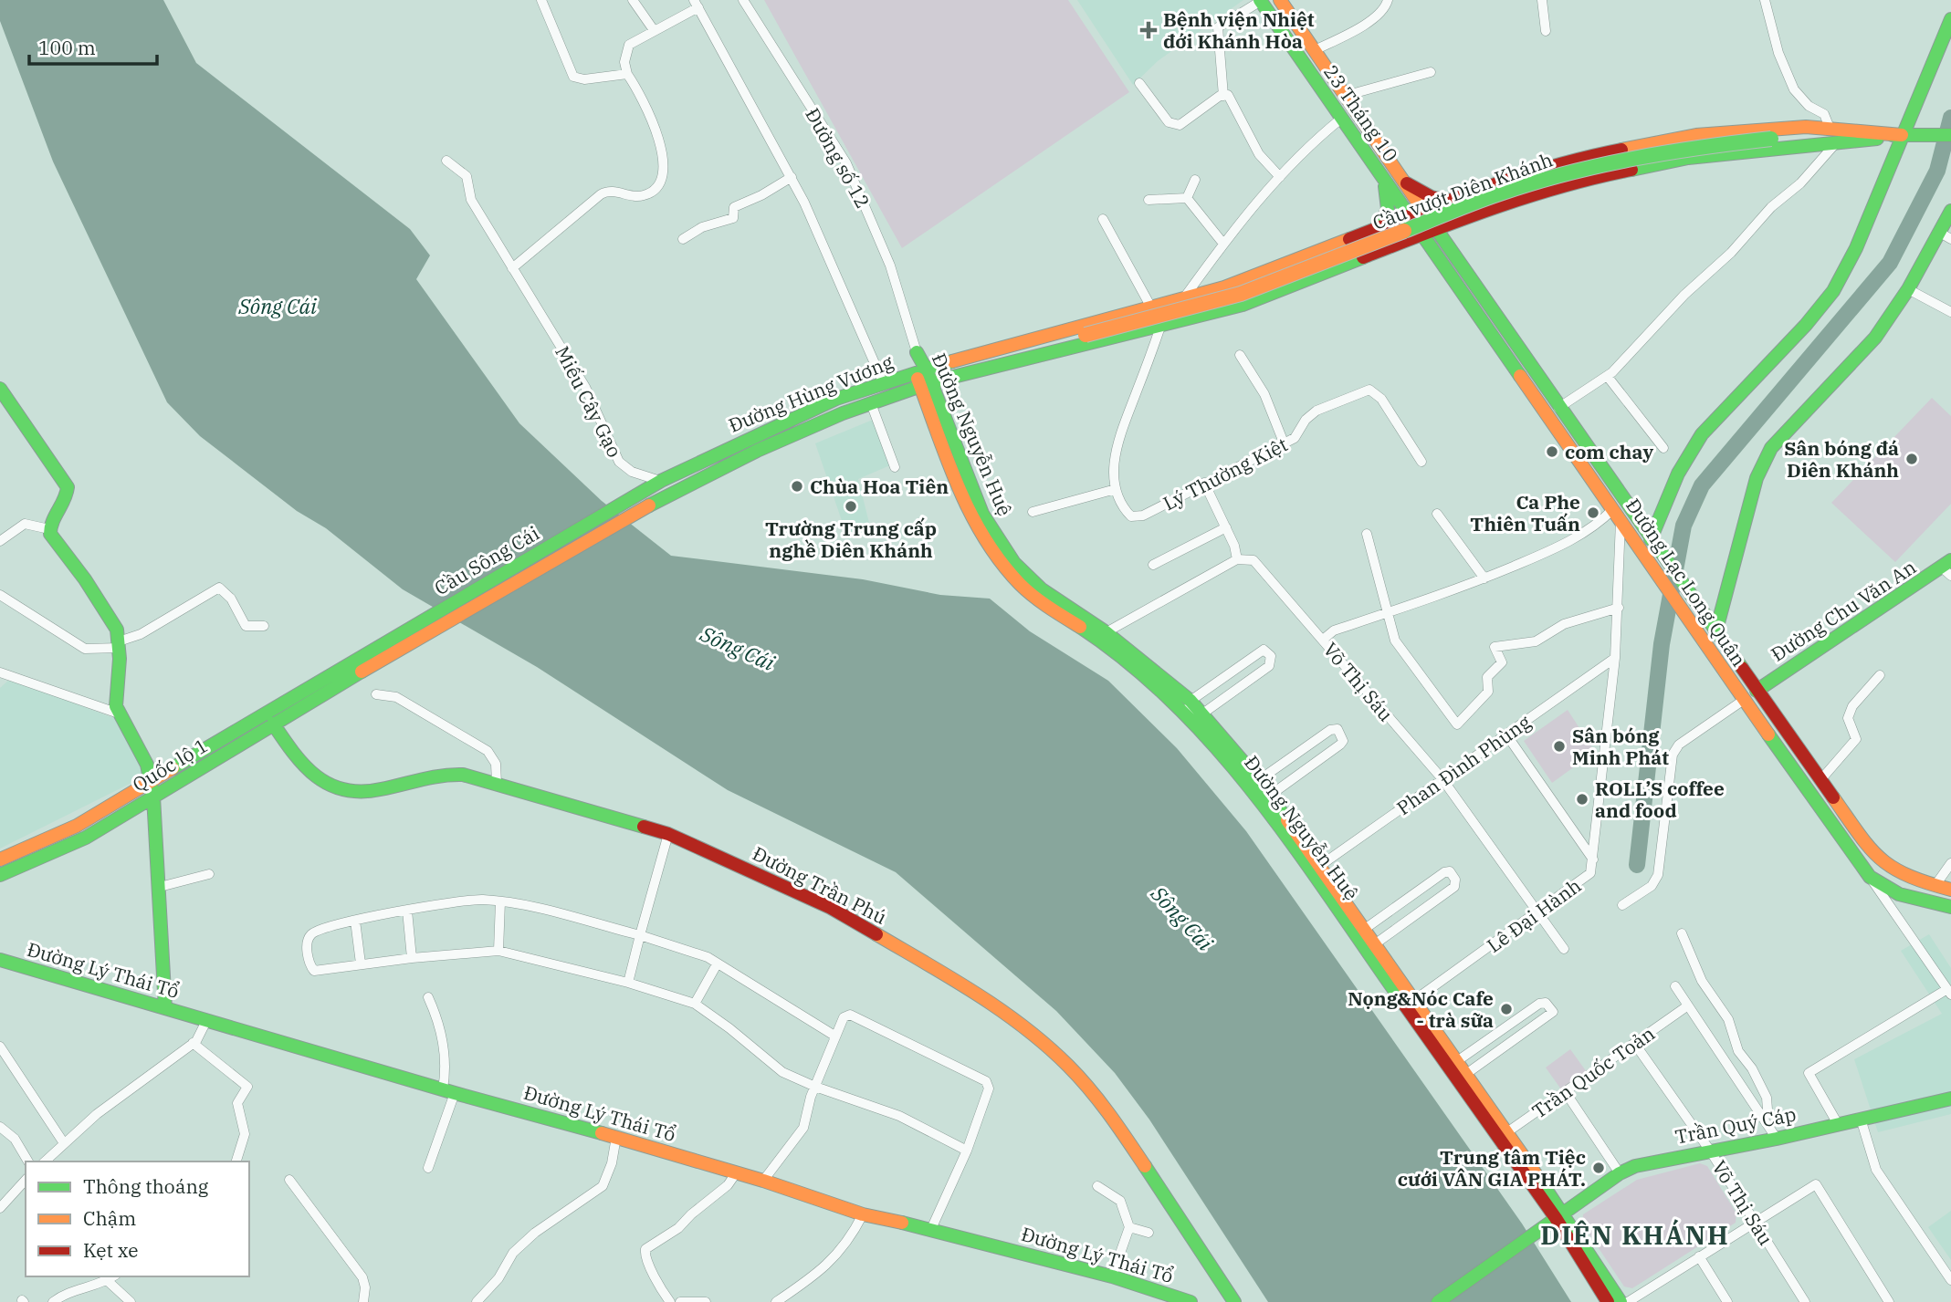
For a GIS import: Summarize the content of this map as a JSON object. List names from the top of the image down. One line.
{"streets":{"main road":["23 Tháng 10","Cầu vượt Diên Khánh","Đường Hùng Vương","Đường Nguyễn Huệ","Cầu Sông Cái","Đường Lạc Long Quân","Đường Chu Văn An","Quốc lộ 1","Đường Trần Phú","Đường Lý Thái Tổ","Trần Quý Cáp"],"street":["Đường số 12","Miếu Cây Gạo","Lý Thường Kiệt","Võ Thị Sáu","Phan Đình Phùng","Lê Đại Hành","Trần Quốc Toản"]},"crossings":[["Đường số 12","Đường Nguyễn Huệ"],["Cầu vượt Diên Khánh","Đường Hùng Vương"],["Đường Hùng Vương","Miếu Cây Gạo"],["Đường Hùng Vương","Đường Nguyễn Huệ"],["Đường Hùng Vương","Cầu Sông Cái"],["Miếu Cây Gạo","Cầu Sông Cái"],["Đường Nguyễn Huệ","Phan Đình Phùng"],["Đường Nguyễn Huệ","Lê Đại Hành"],["Đường Nguyễn Huệ","Trần Quốc Toản"],["Đường Nguyễn Huệ","Trần Quý Cáp"],["Cầu Sông Cái","Quốc lộ 1"],["Đường Lạc Long Quân","Đường Chu Văn An"],["Đường Lạc Long Quân","Lê Đại Hành"],["Võ Thị Sáu","Phan Đình Phùng"],["Võ Thị Sáu","Lê Đại Hành"],["Võ Thị Sáu","Trần Quốc Toản"],["Võ Thị Sáu","Trần Quý Cáp"],["Quốc lộ 1","Đường Trần Phú"],["Phan Đình Phùng","Lê Đại Hành"]],"districts":["DIÊN KHÁNH"],"water":["Sông Cái"],"places":{"health":["Bệnh viện Nhiệt đới Khánh Hòa"],"other":["com chay","Sân bóng đá Diên Khánh","Chùa Hoa Tiên","Trường Trung cấp nghề Diên Khánh","Ca Phe Thiên Tuấn","Sân bóng Minh Phát","ROLL’S coffee and food","Nọng&Nóc Cafe - trà sữa","Trung tâm Tiệc cưới VÂN GIA PHÁT."]},"legend":["Thông thoáng","Chậm","Kẹt xe"],"scale_bar":"100 m"}
